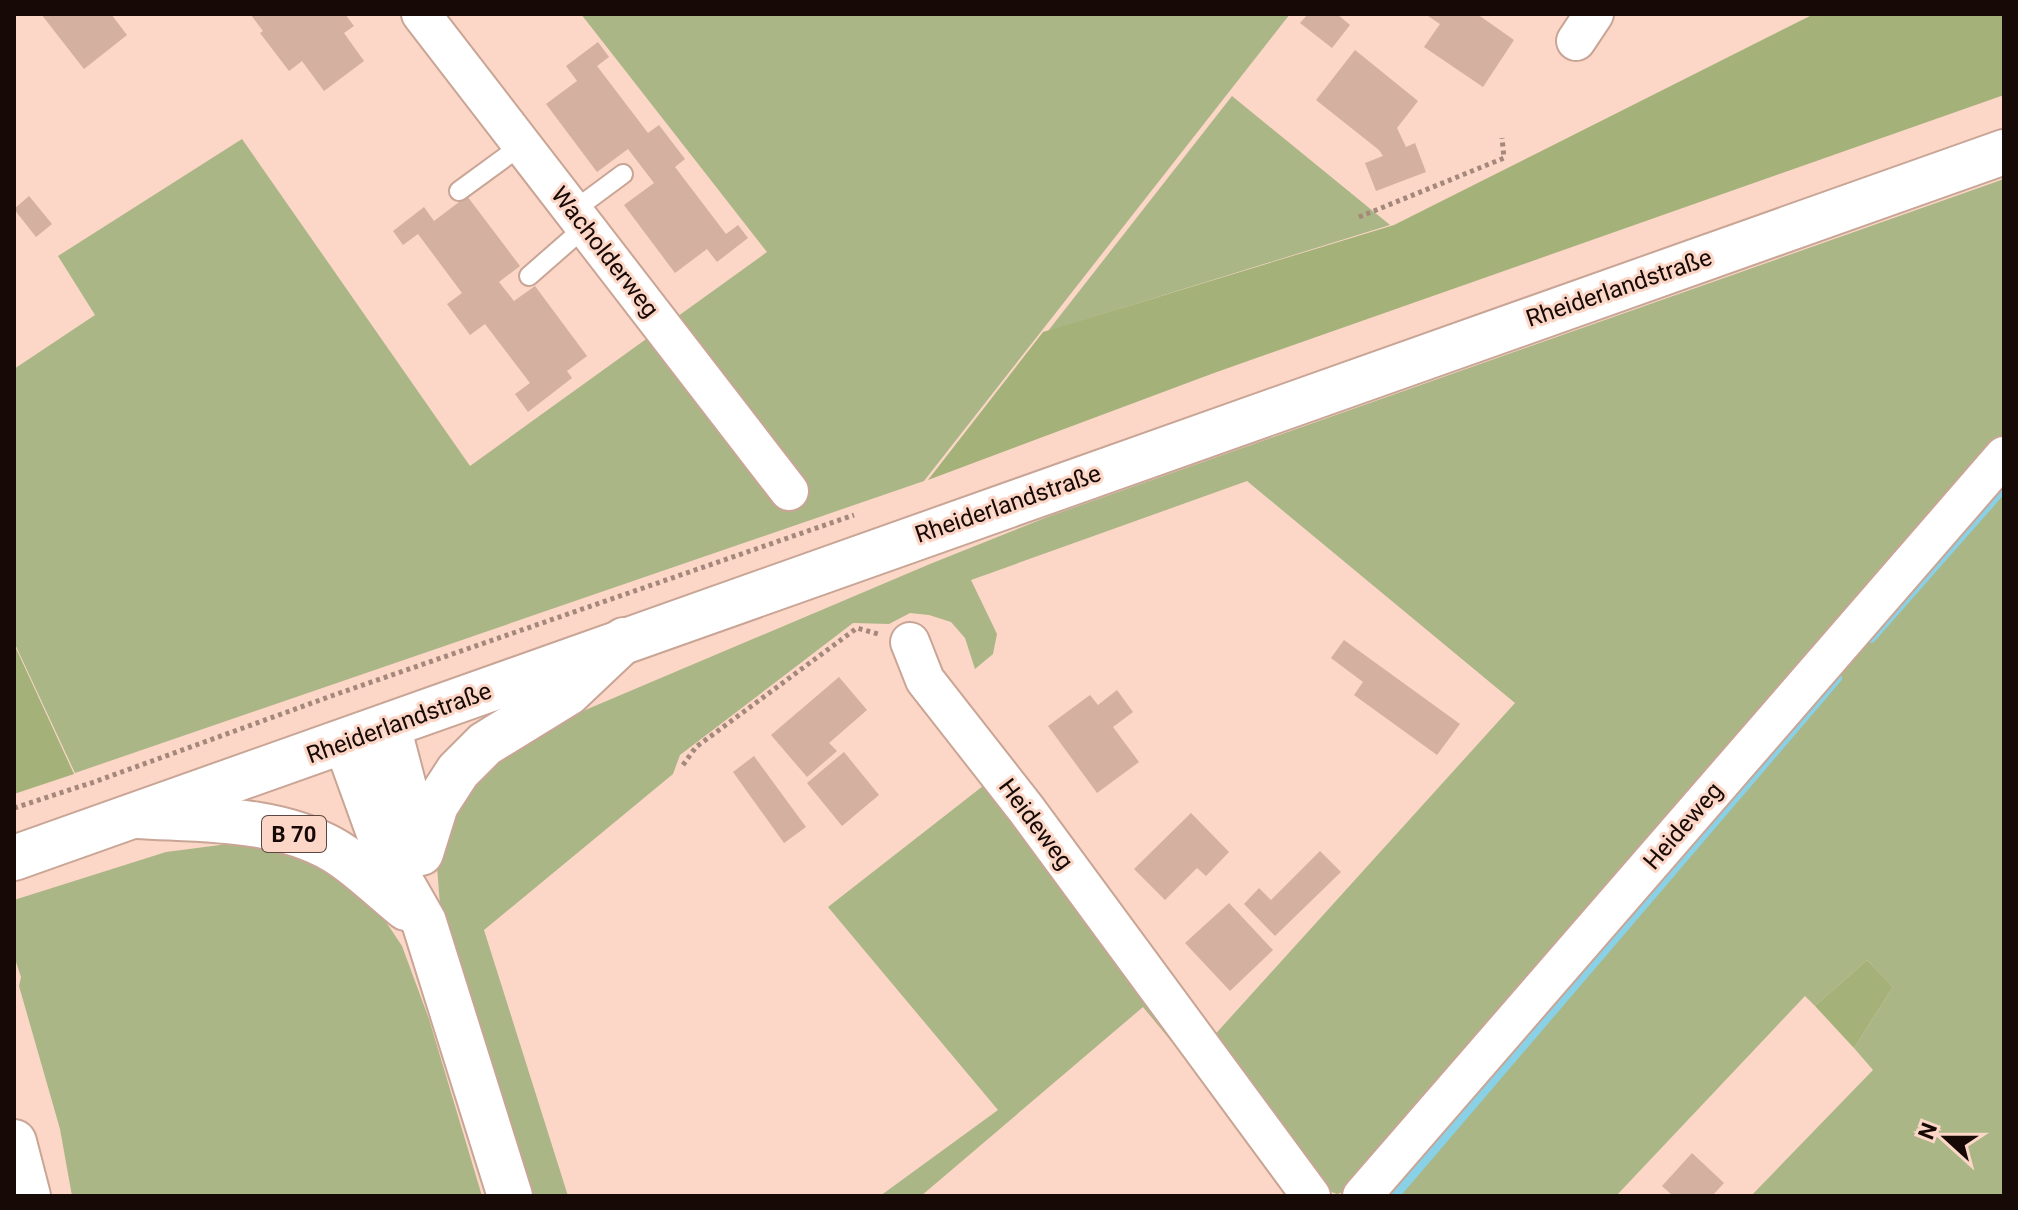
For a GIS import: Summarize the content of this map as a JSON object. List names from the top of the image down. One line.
{"streets":{"main road":["Rheiderlandstraße","B 70"],"street":["Wacholderweg","Heideweg"]},"crossings":[["Rheiderlandstraße","B 70"]],"north":"left"}
